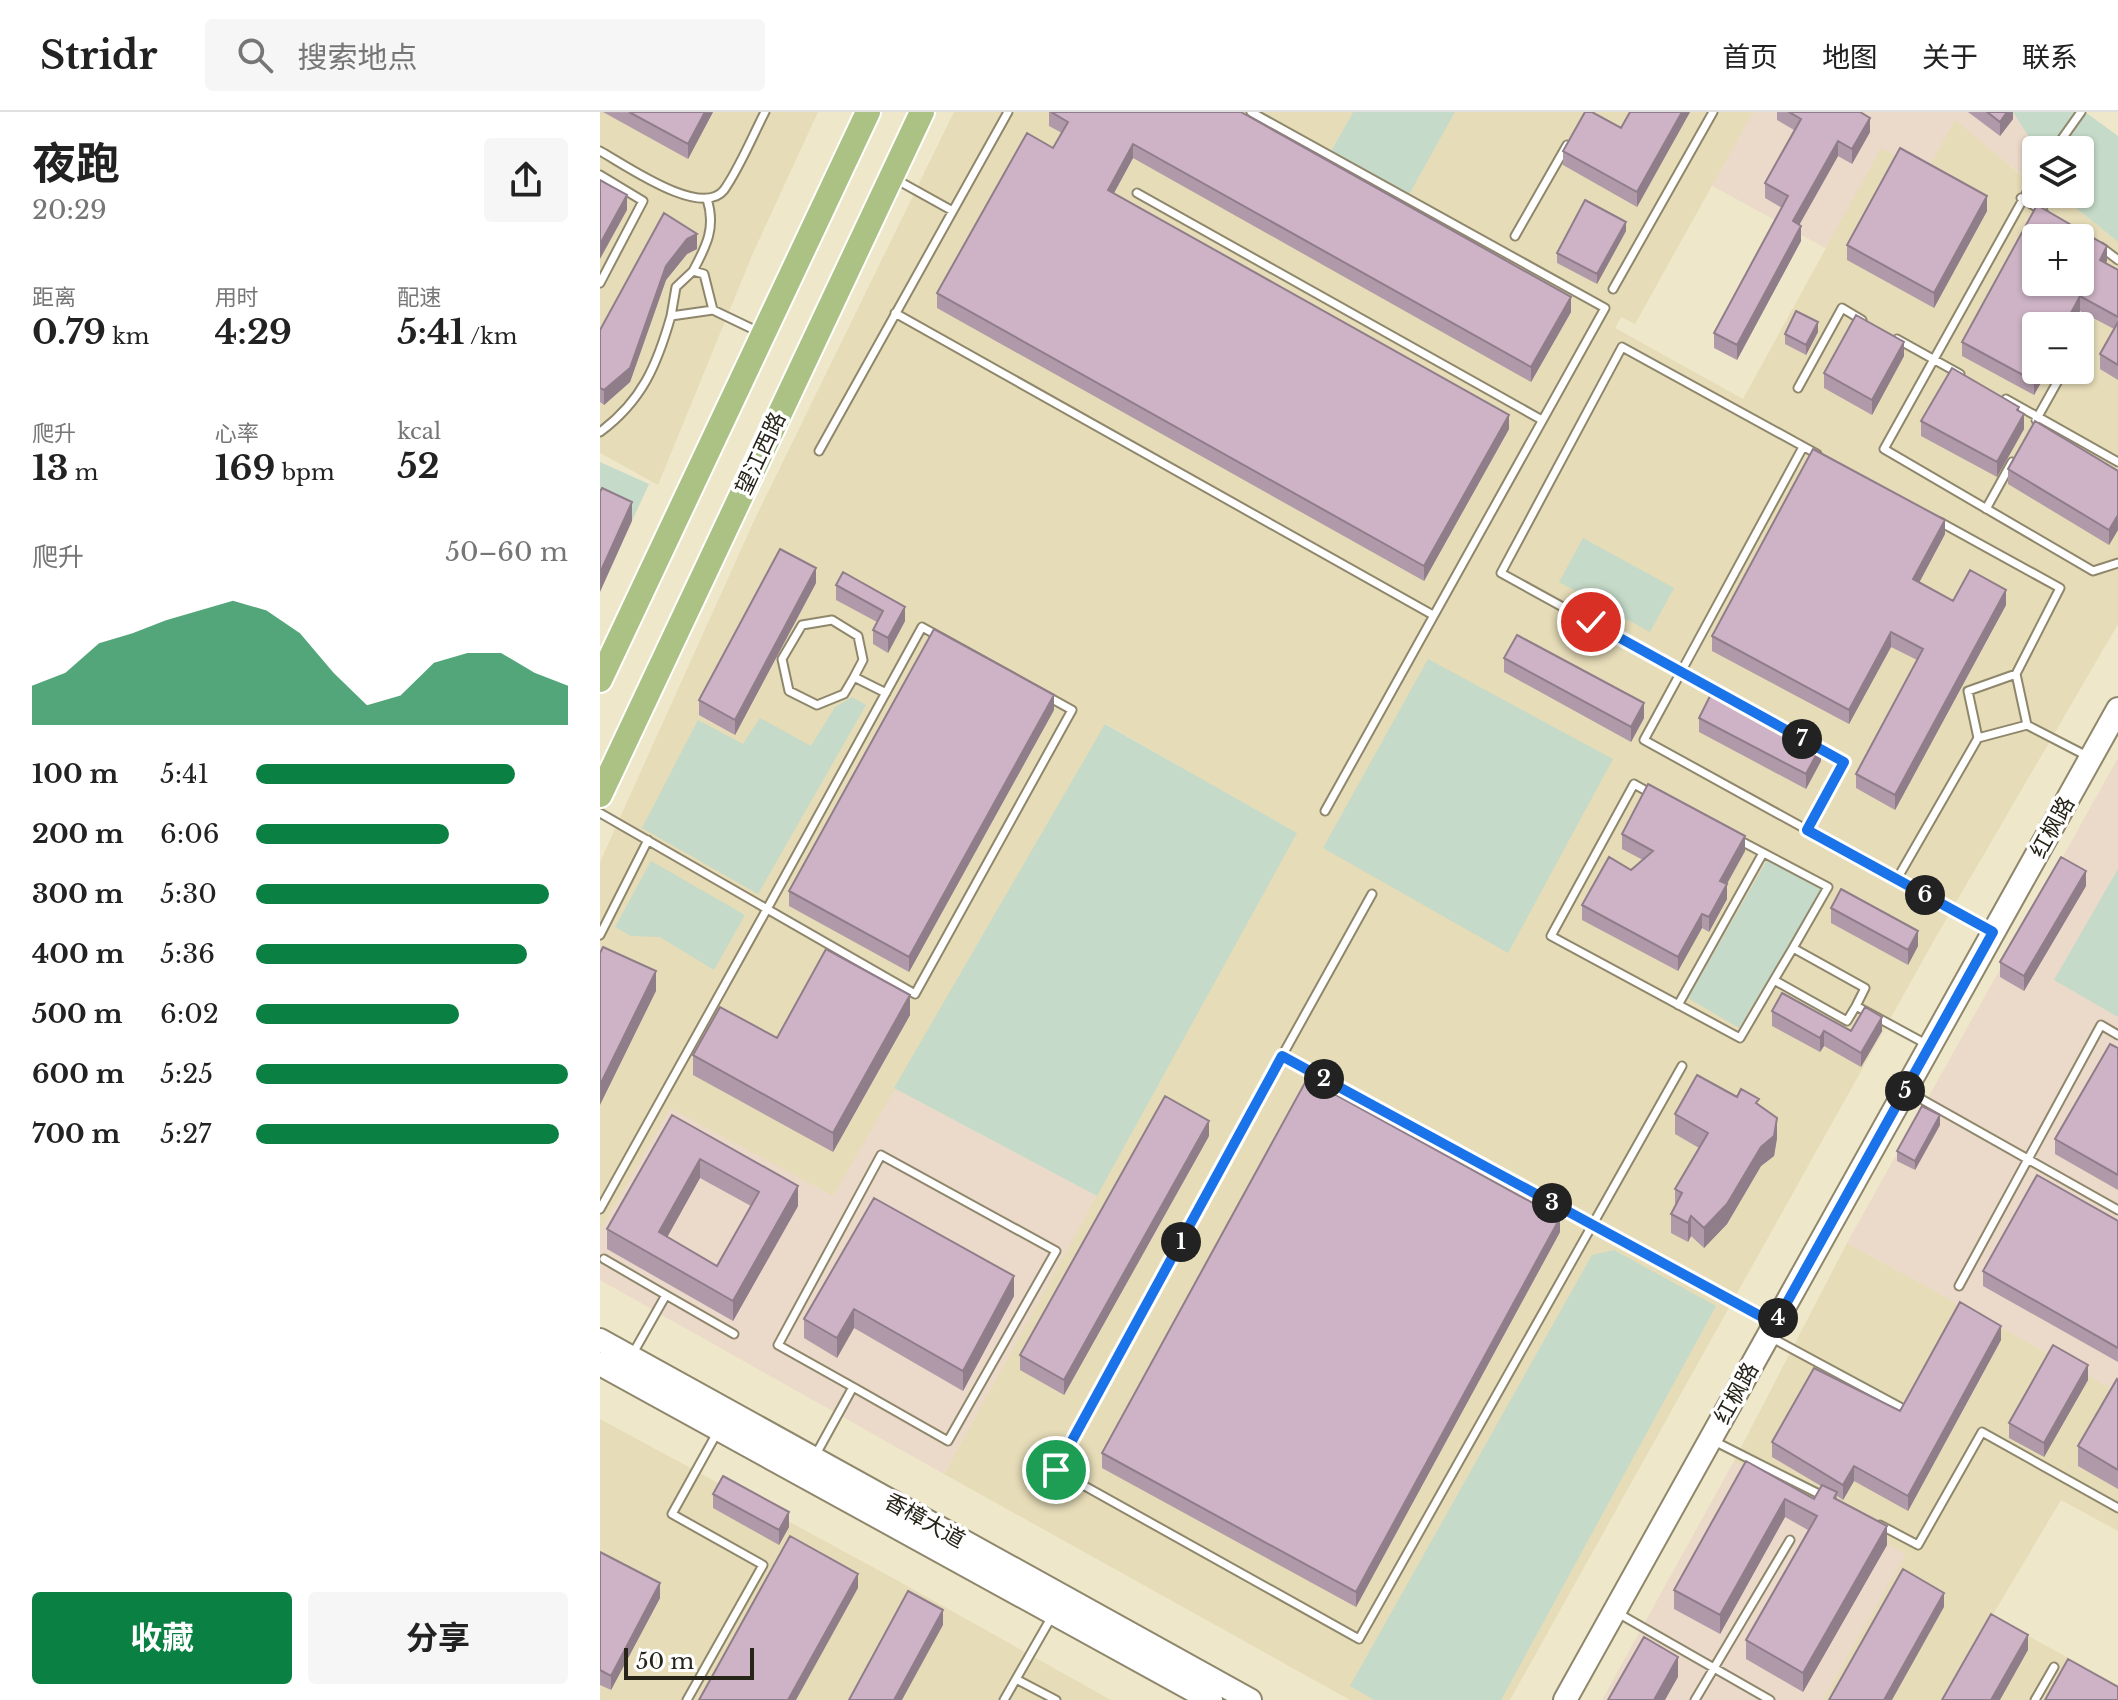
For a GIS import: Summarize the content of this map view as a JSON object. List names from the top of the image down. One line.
{"streets":{"main road":["望江西路","红枫路","香樟大道"]},"scale_bar":"50 m","page":{"header":"Stridr","search":"搜索地点","nav":["首页","地图","关于","联系"],"heading":["夜跑","20:29"],"map_buttons":["+","−"],"stats":[["距离","0.79 km"],["用时","4:29"],["配速","5:41 /km"],["爬升","13 m"],["心率","169 bpm"],["kcal","52"]],"chart":["爬升","50–60 m"],"pins":["7","6","2","5","3","1","4"],"list":[{"name":"100 m","note":"5:41"},{"name":"200 m","note":"6:06"},{"name":"300 m","note":"5:30"},{"name":"400 m","note":"5:36"},{"name":"500 m","note":"6:02"},{"name":"600 m","note":"5:25"},{"name":"700 m","note":"5:27"}],"buttons":["收藏","分享"],"scale":"50 m"}}
